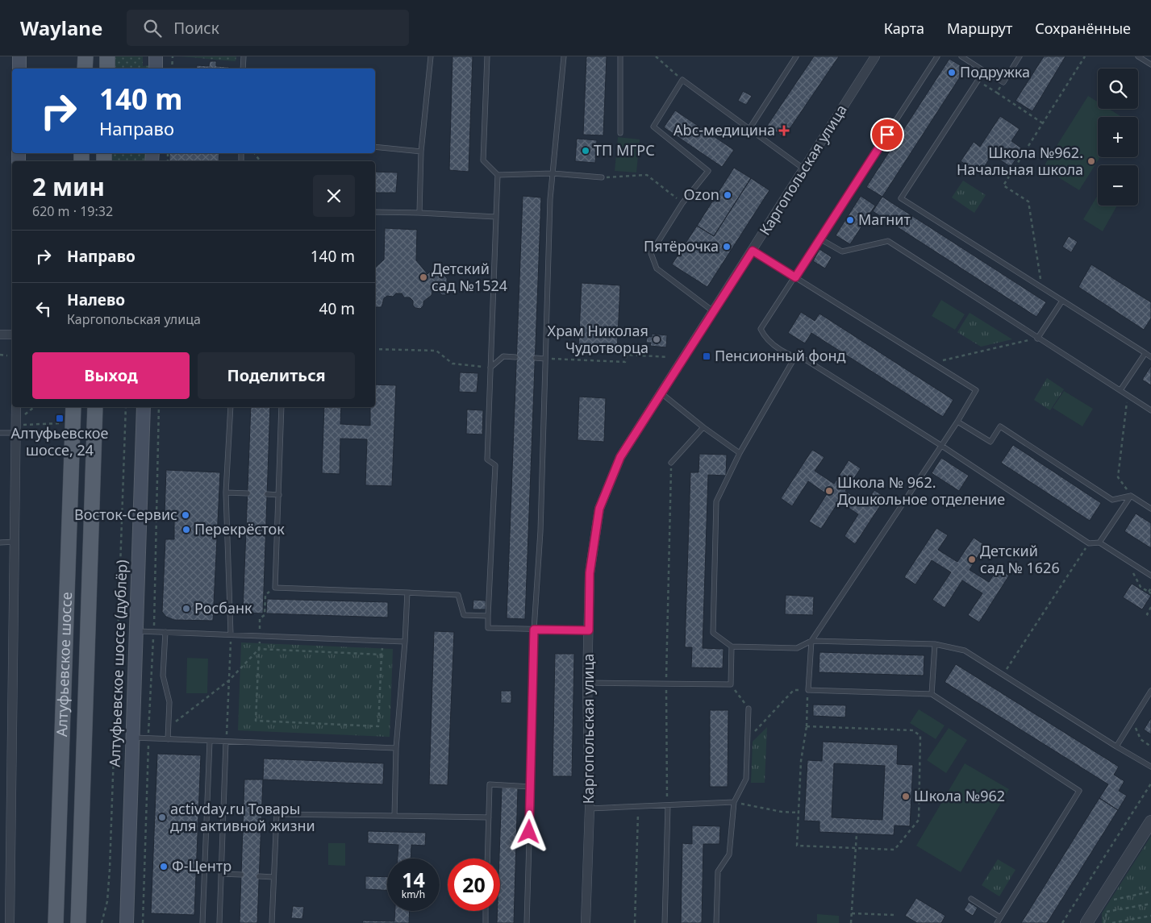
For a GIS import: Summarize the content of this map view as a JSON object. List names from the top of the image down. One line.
{"streets":{"main road":["Алтуфьевское шоссе (дублёр)","Алтуфьевское шоссе"],"street":["Каргопольская улица"]},"places":{"other":["Подружка","ТП МГРС","Школа №962. Начальная школа","Ozon","Магнит","Пятёрочка","Детский сад №1524","Храм Николая Чудотворца","Школа № 962. Дошкольное отделение","Восток-Сервис","Перекрёсток","Детский сад № 1626","Росбанк","Школа №962","activday.ru Товары для активной жизни","Ф-Центр"],"health":["Abc-медицина"],"transit":["Пенсионный фонд","Алтуфьевское шоссе, 24"]},"page":{"header":"Waylane","search":"Поиск","nav":["Карта","Маршрут","Сохранённые"],"map_buttons":["+","−"],"turn":["140 m","Направо"],"heading":["2 мин","620 m · 19:32"],"list":[{"name":"Направо","value":"140 m"},{"name":"Налево","note":"Каргопольская улица","value":"40 m"}],"buttons":["Выход","Поделиться"],"speed":"14 km/h","limit":"20"}}
